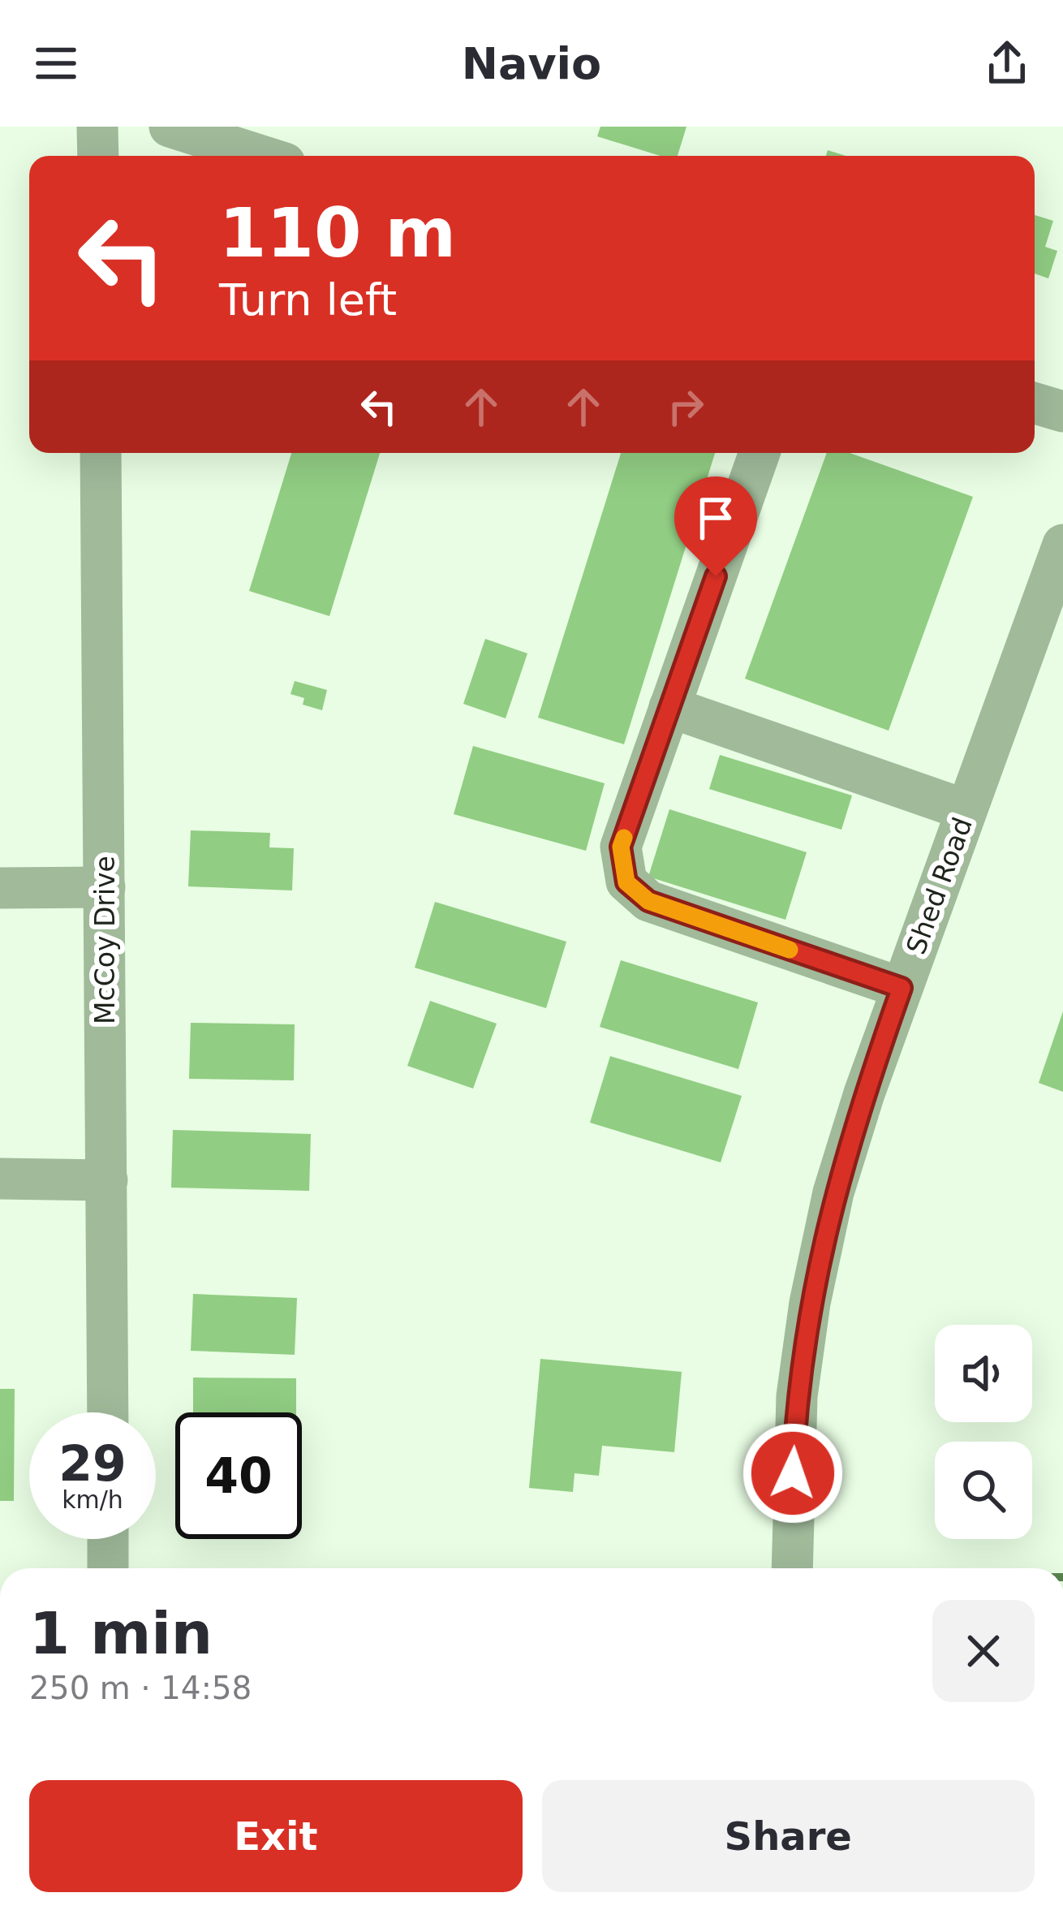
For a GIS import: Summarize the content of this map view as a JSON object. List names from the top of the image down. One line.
{"streets":{"street":["Shed Road","McCoy Drive"]},"page":{"header":"Navio","turn":["110 m","Turn left"],"speed":"29 km/h","limit":"40","heading":["1 min","250 m · 14:58"],"buttons":["Exit","Share"]}}
